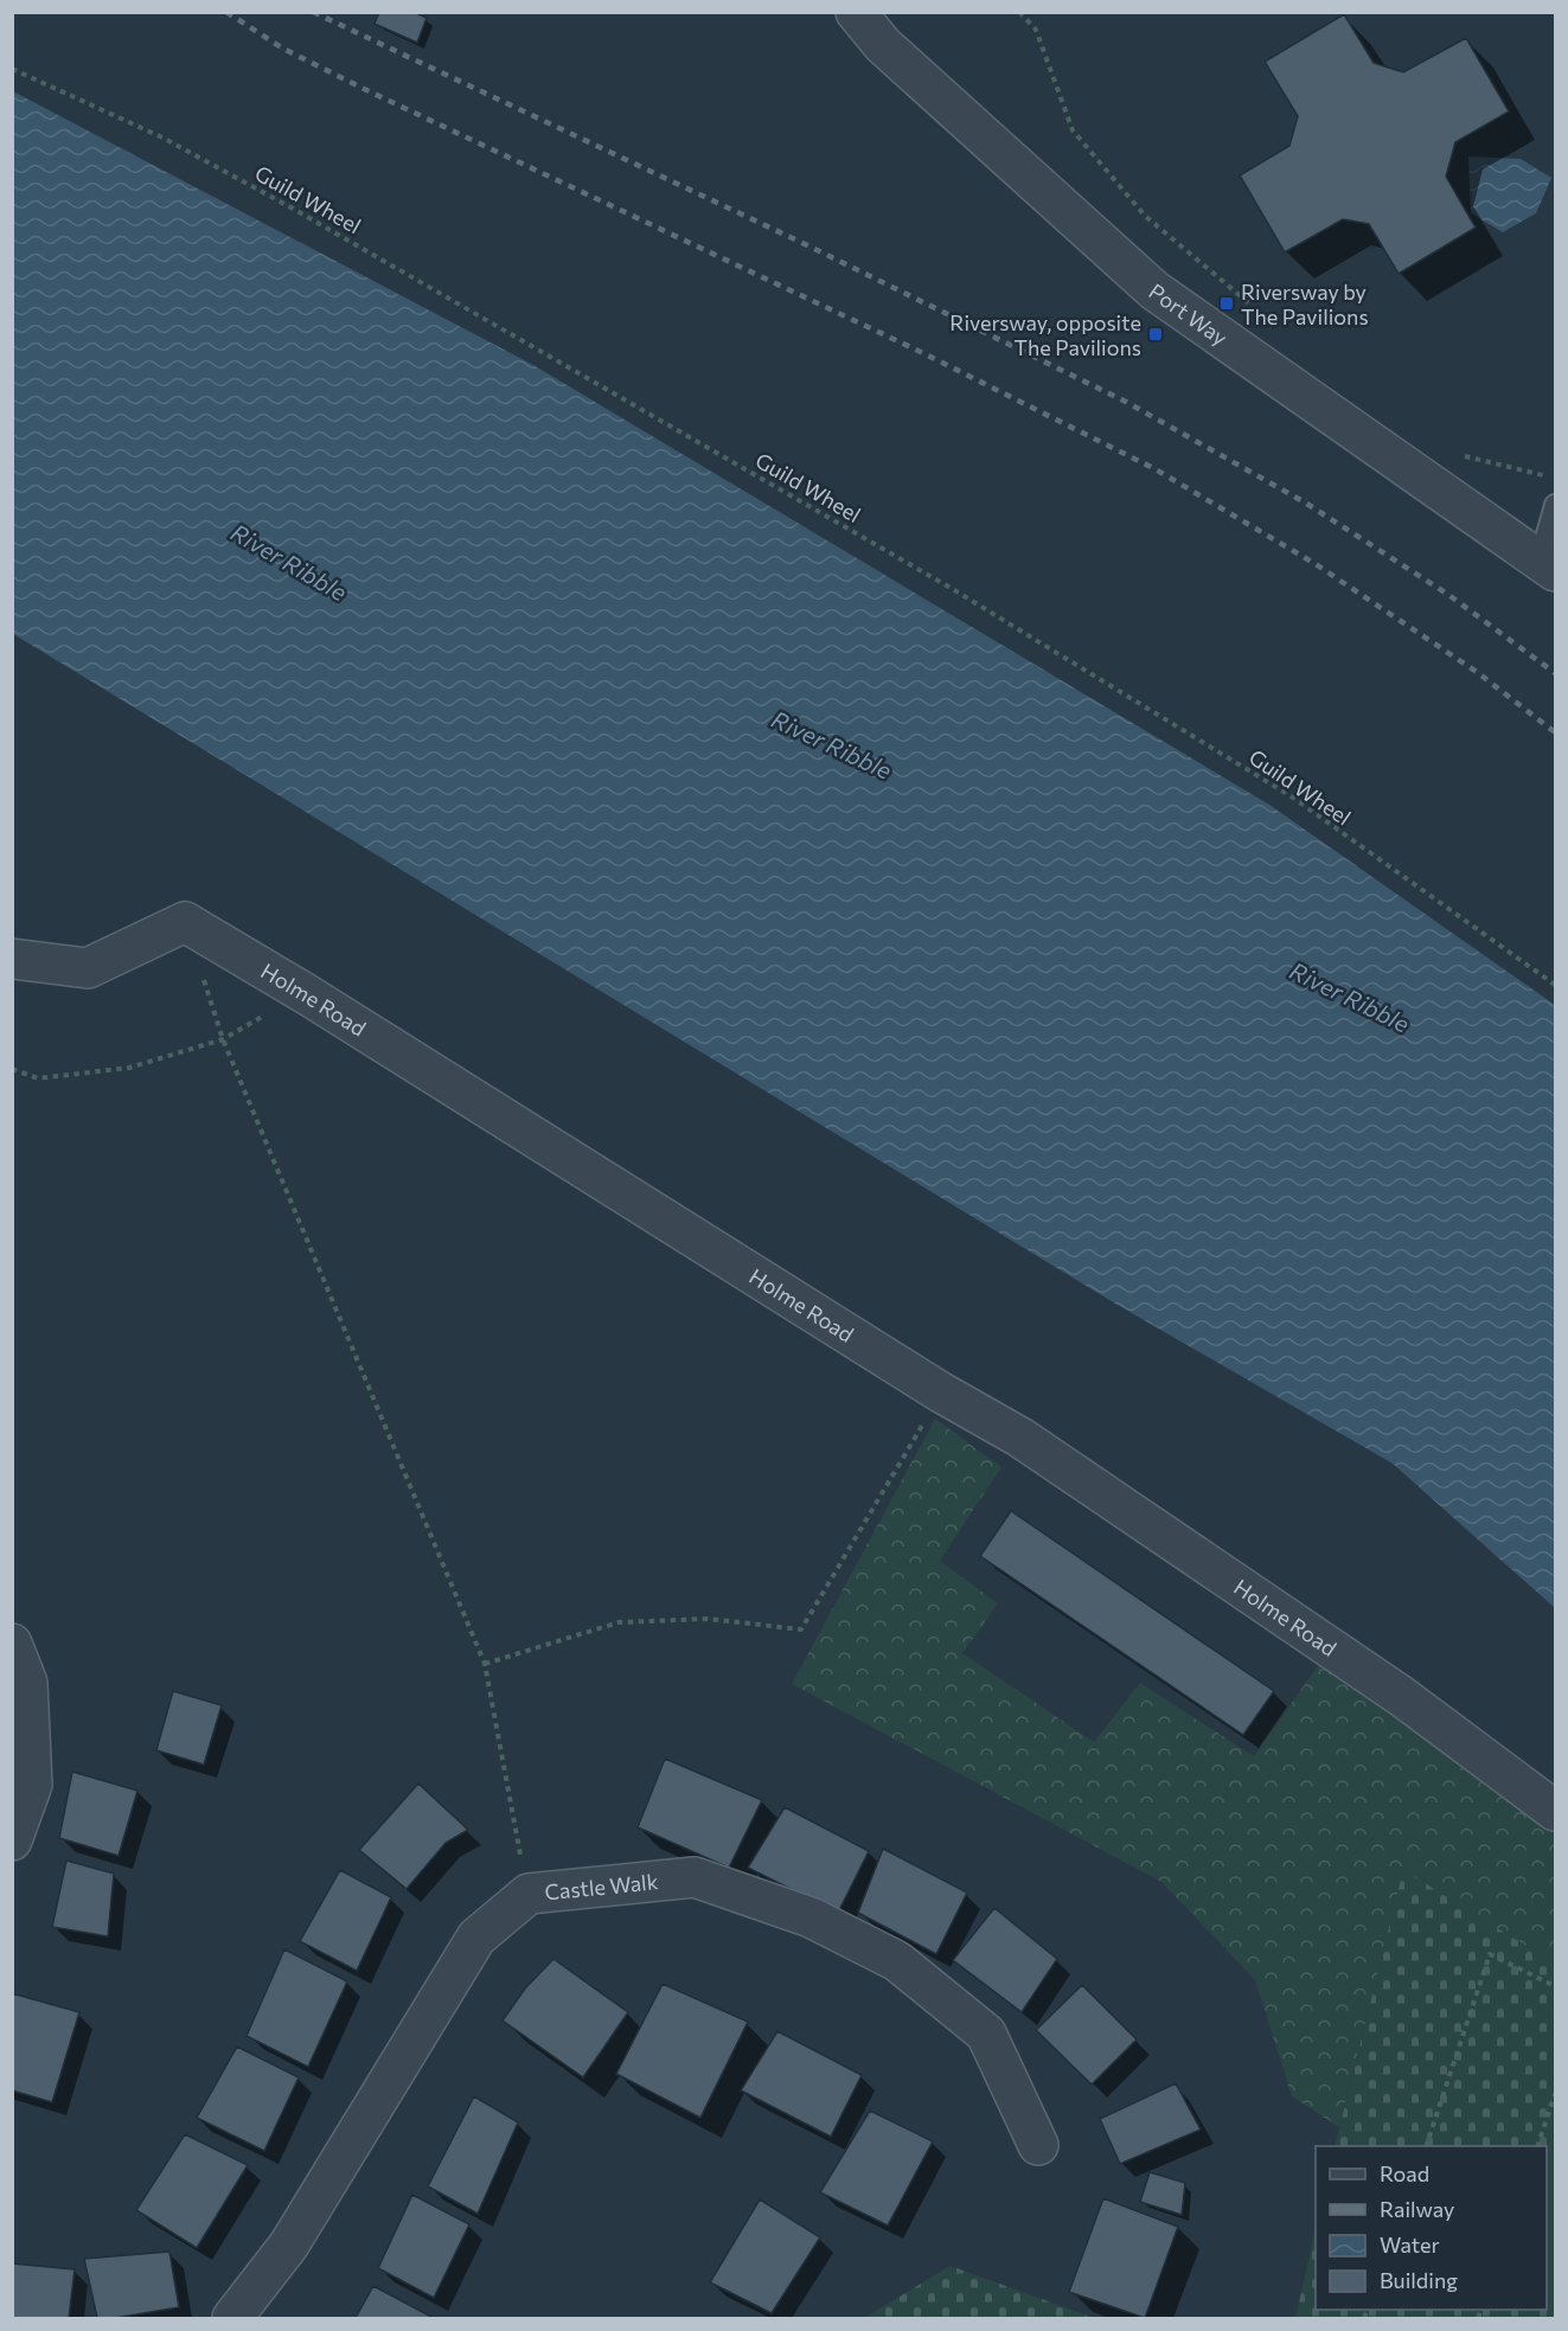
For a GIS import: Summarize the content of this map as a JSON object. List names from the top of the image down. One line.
{"streets":{"street":["Port Way","Holme Road","Castle Walk"],"path":["Guild Wheel"]},"water":["River Ribble"],"places":{"transit":["Riversway by The Pavilions","Riversway, opposite The Pavilions"]},"legend":["Road","Railway","Water","Building"]}
